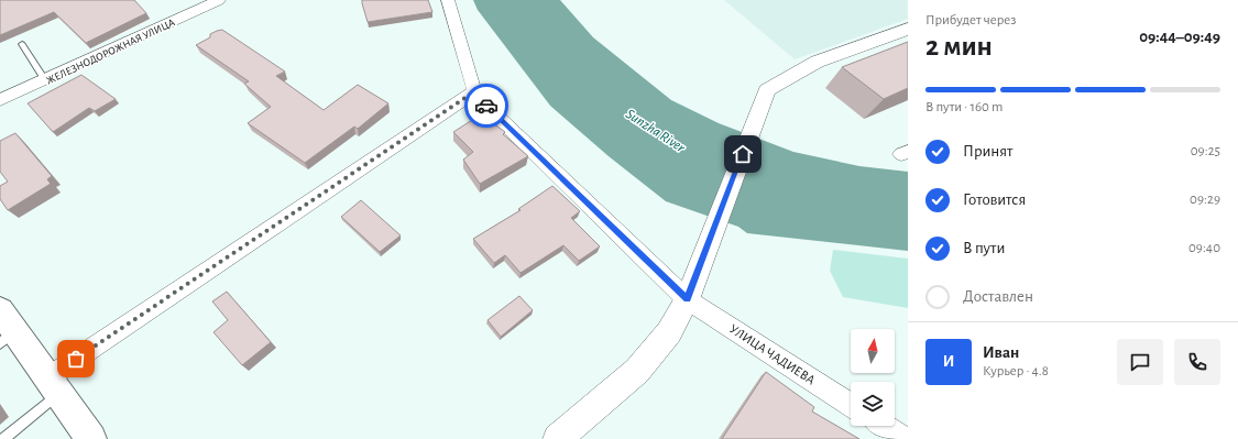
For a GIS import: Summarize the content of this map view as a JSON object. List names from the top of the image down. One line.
{"streets":{"street":["ЖЕЛЕЗНОДОРОЖНАЯ УЛИЦА","УЛИЦА ЧАДИЕВА"]},"water":["Sunzha River"],"north":"top","page":{"heading":["2 мин","Прибудет через","09:44–09:49"],"panel":["Иван","Курьер · 4.8"],"bar":"В пути · 160 m","list":[["Принят","09:25"],["Готовится","09:29"],["В пути","09:40"],"Доставлен"],"round":"И"}}
